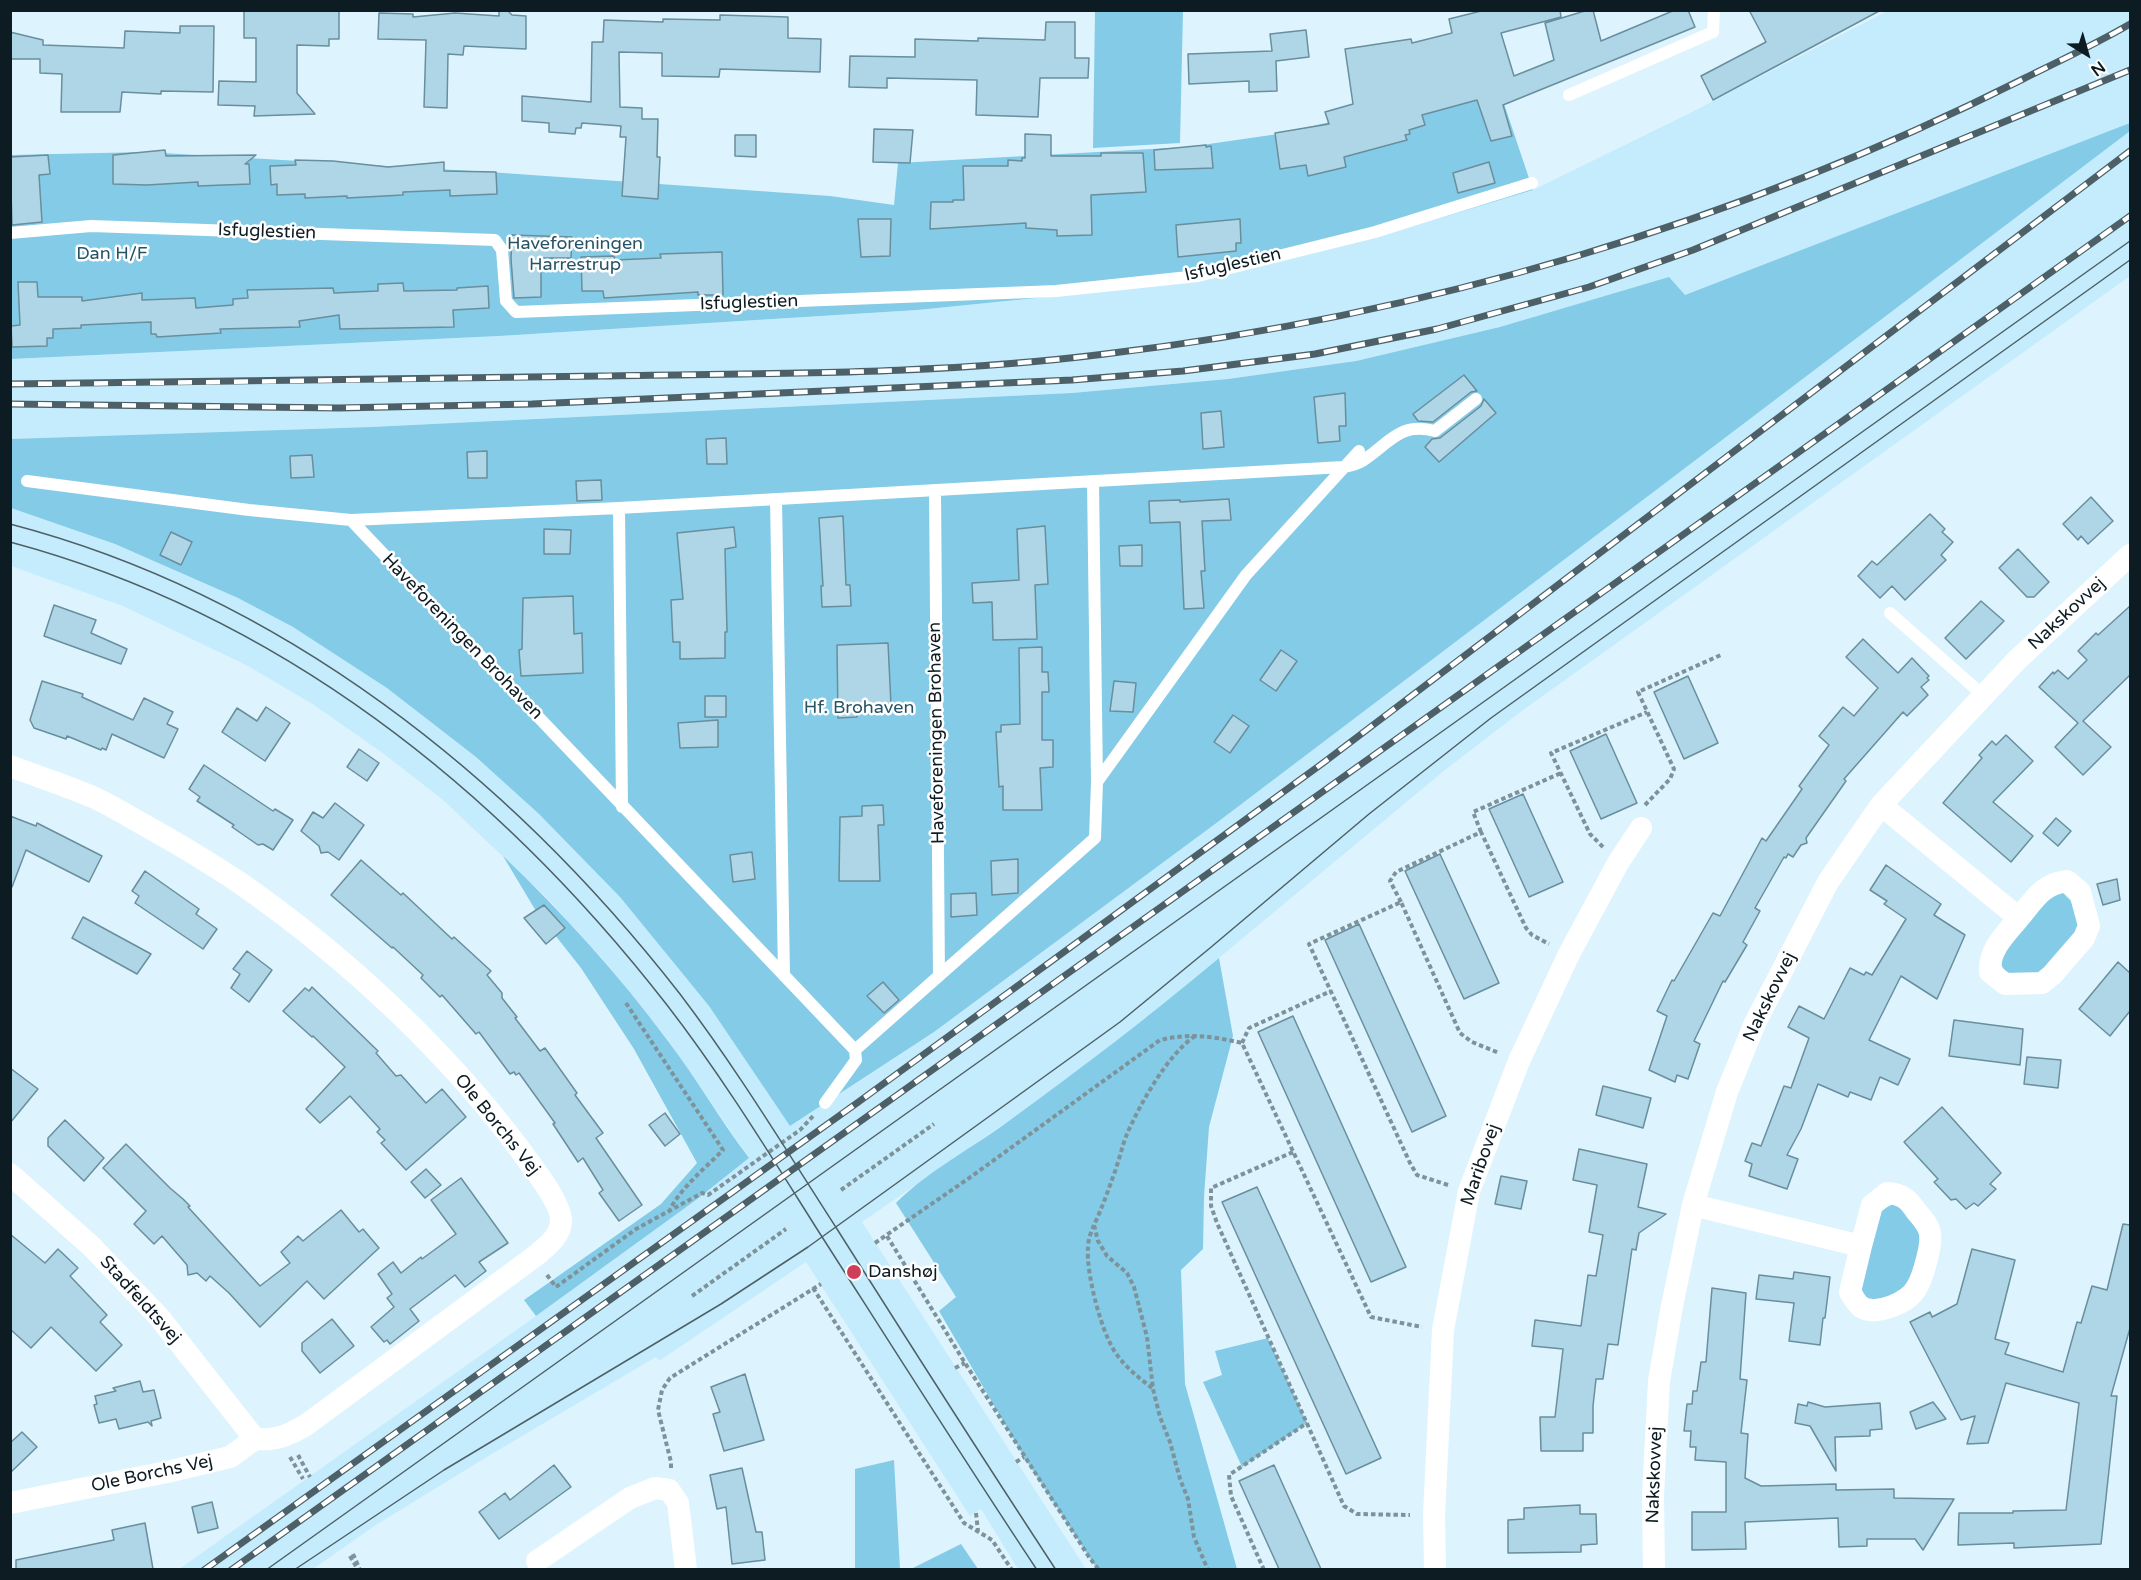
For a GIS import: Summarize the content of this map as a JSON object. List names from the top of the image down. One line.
{"streets":{"street":["Nakskovvej","Ole Borchs Vej","Maribovej","Stadfeldtsvej"],"lane":["Isfuglestien","Haveforeningen Brohaven"]},"crossings":[["Ole Borchs Vej","Stadfeldtsvej"]],"parks":["Haveforeningen Harrestrup","Dan H/F","Hf. Brohaven"],"places":["Danshøj"],"north":"bottom right"}
